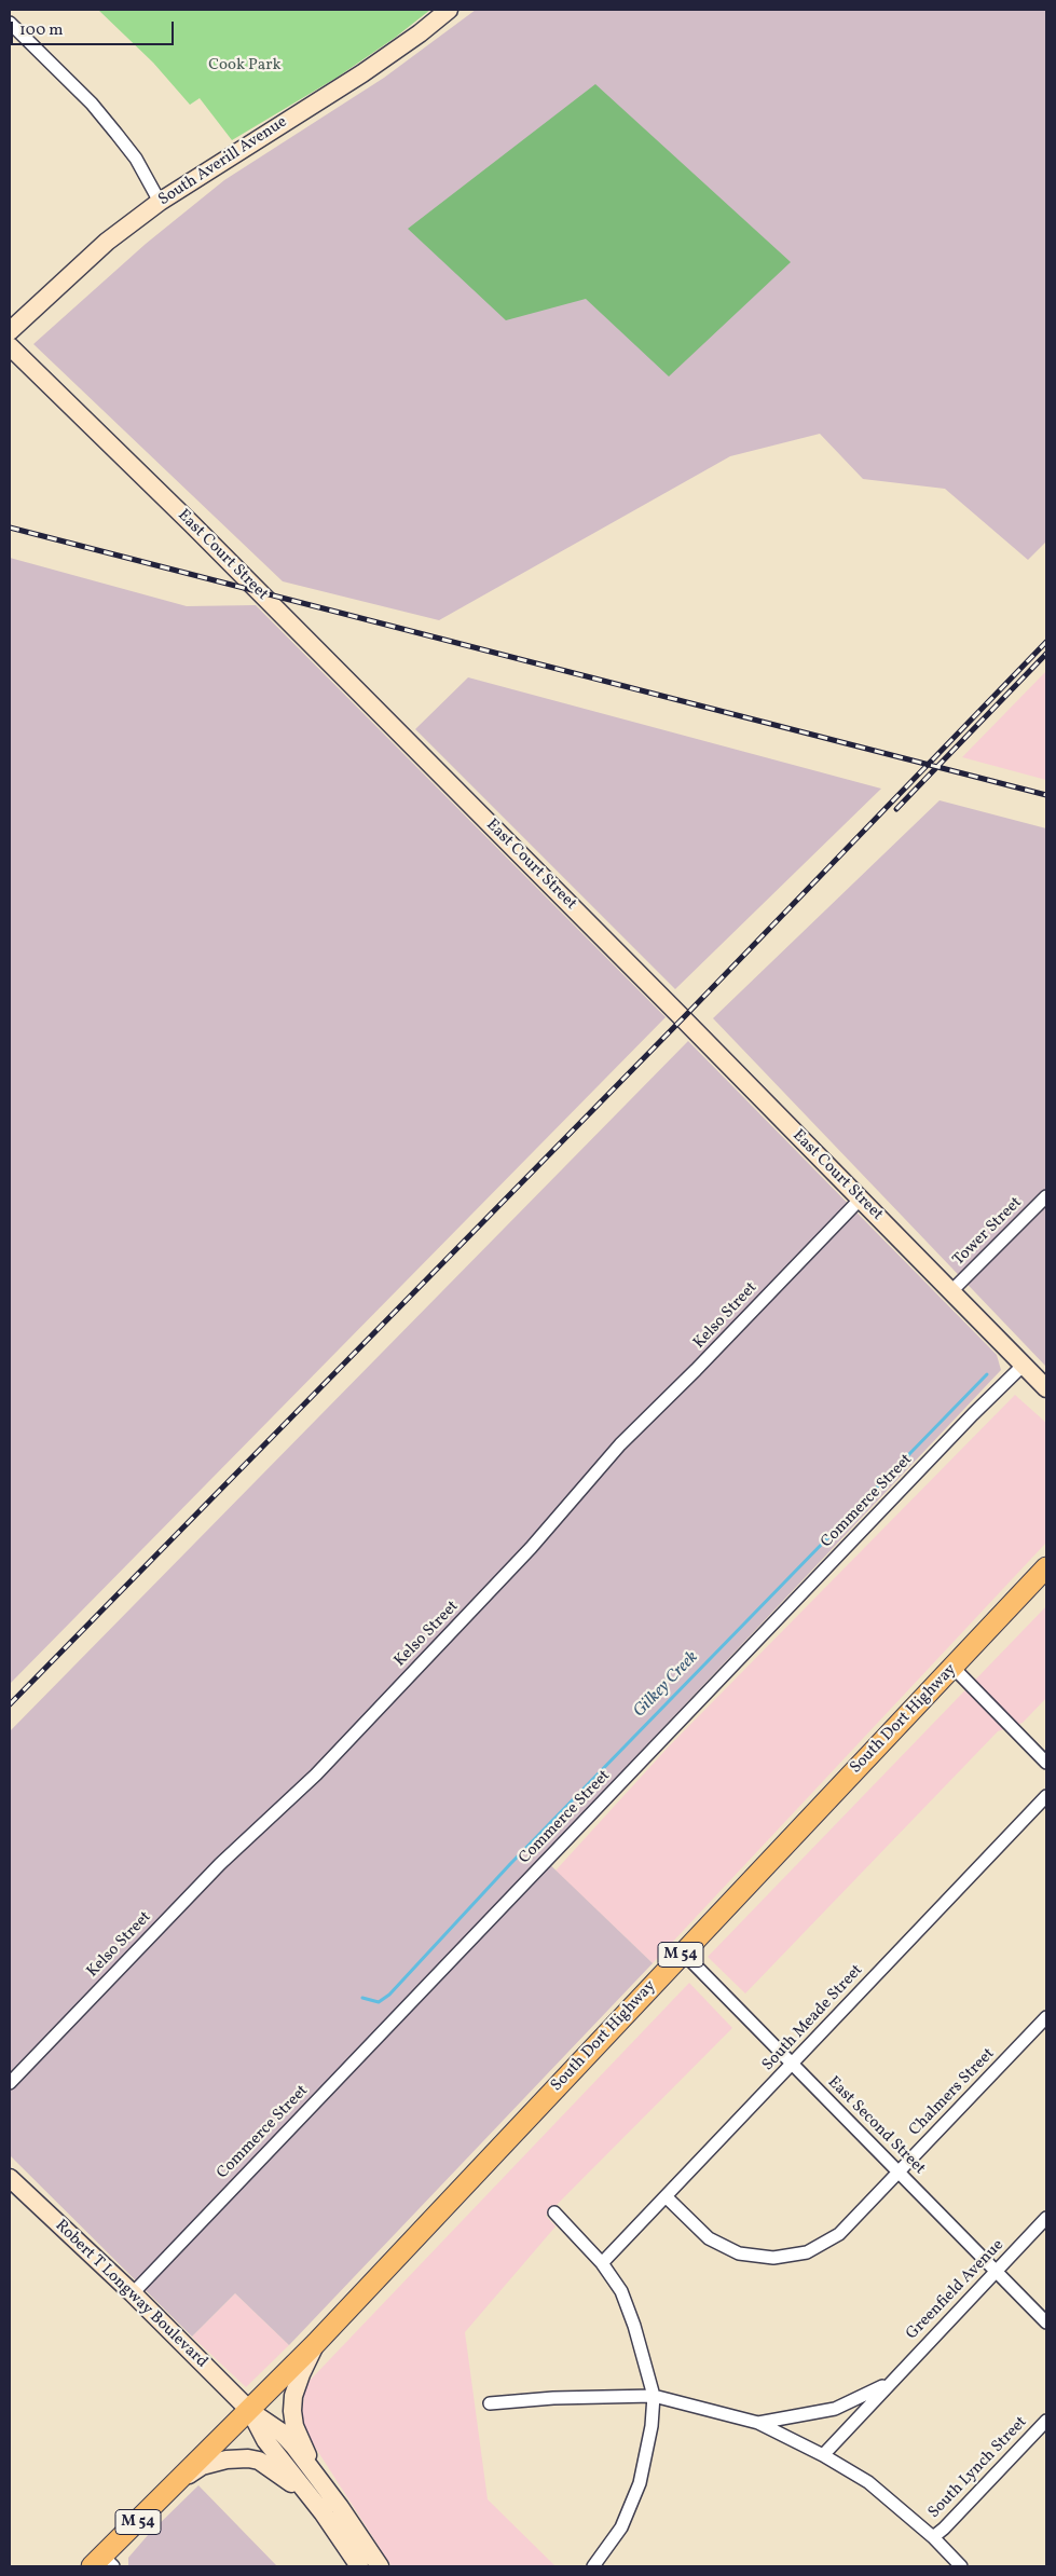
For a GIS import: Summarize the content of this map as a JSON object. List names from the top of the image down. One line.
{"streets":{"main road":["South Dort Highway","M 54"],"street":["South Averill Avenue","East Court Street","Tower Street","Kelso Street","Commerce Street","South Meade Street","Chalmers Street","East Second Street","Greenfield Avenue","Robert T Longway Boulevard","South Lynch Street"]},"crossings":[["East Court Street","Tower Street"],["East Court Street","Kelso Street"],["East Court Street","Commerce Street"],["Commerce Street","Robert T Longway Boulevard"],["South Dort Highway","M 54"],["South Dort Highway","East Second Street"],["South Dort Highway","Robert T Longway Boulevard"],["M 54","Robert T Longway Boulevard"],["South Meade Street","Chalmers Street"],["South Meade Street","East Second Street"],["Chalmers Street","East Second Street"],["East Second Street","Greenfield Avenue"]],"water":["Gilkey Creek"],"parks":["Cook Park"],"scale_bar":"100 m"}
